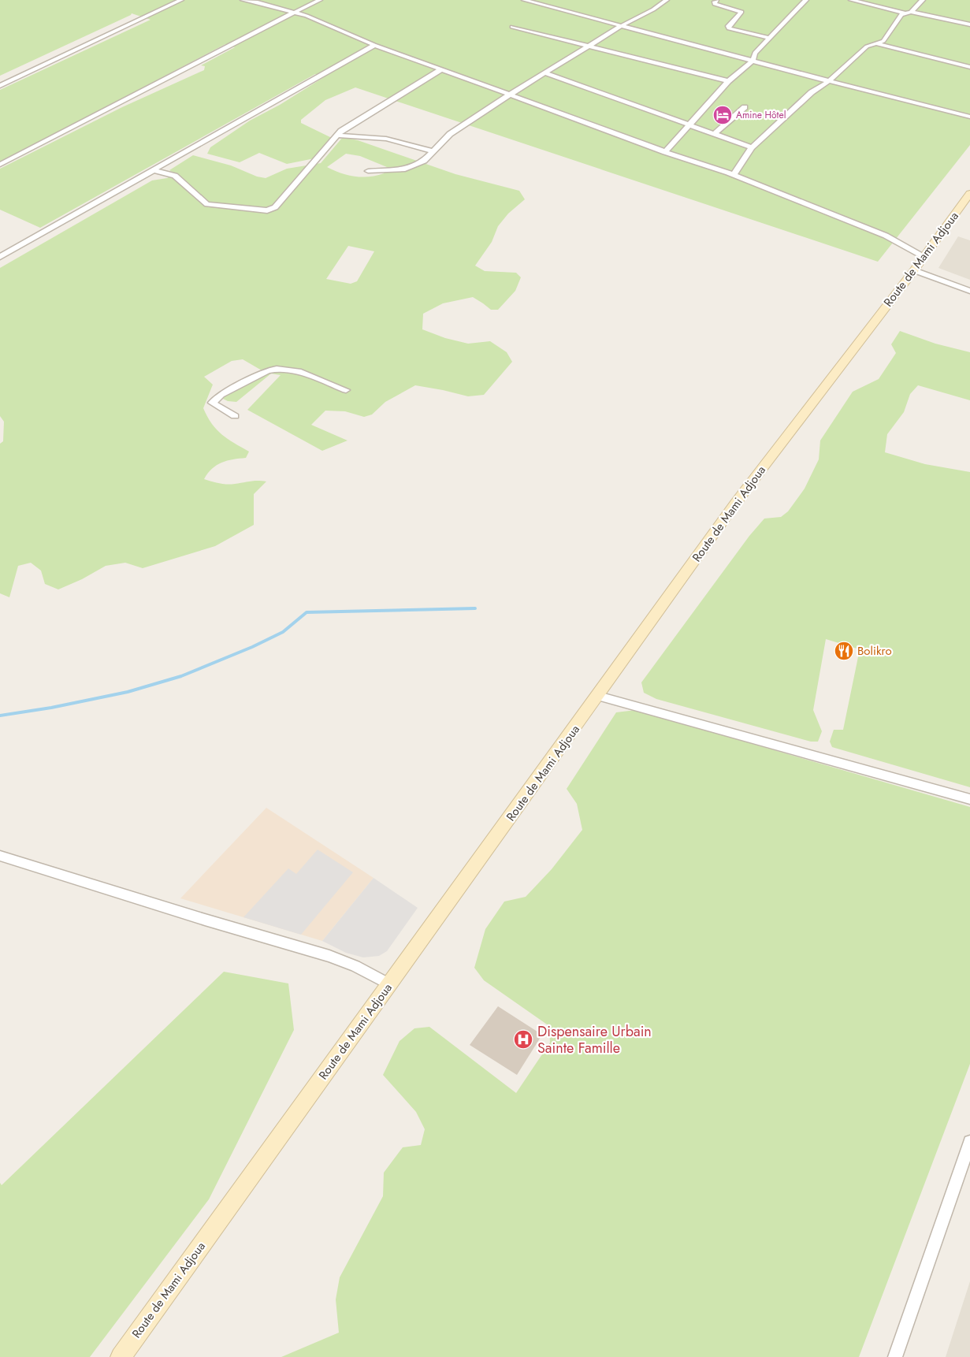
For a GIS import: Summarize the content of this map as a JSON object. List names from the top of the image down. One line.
{"streets":{"street":["Route de Mami Adjoua"]},"places":{"hotel":["Amine Hôtel"],"restaurant":["Bolikro"],"hospital":["Dispensaire Urbain Sainte Famille"]}}
